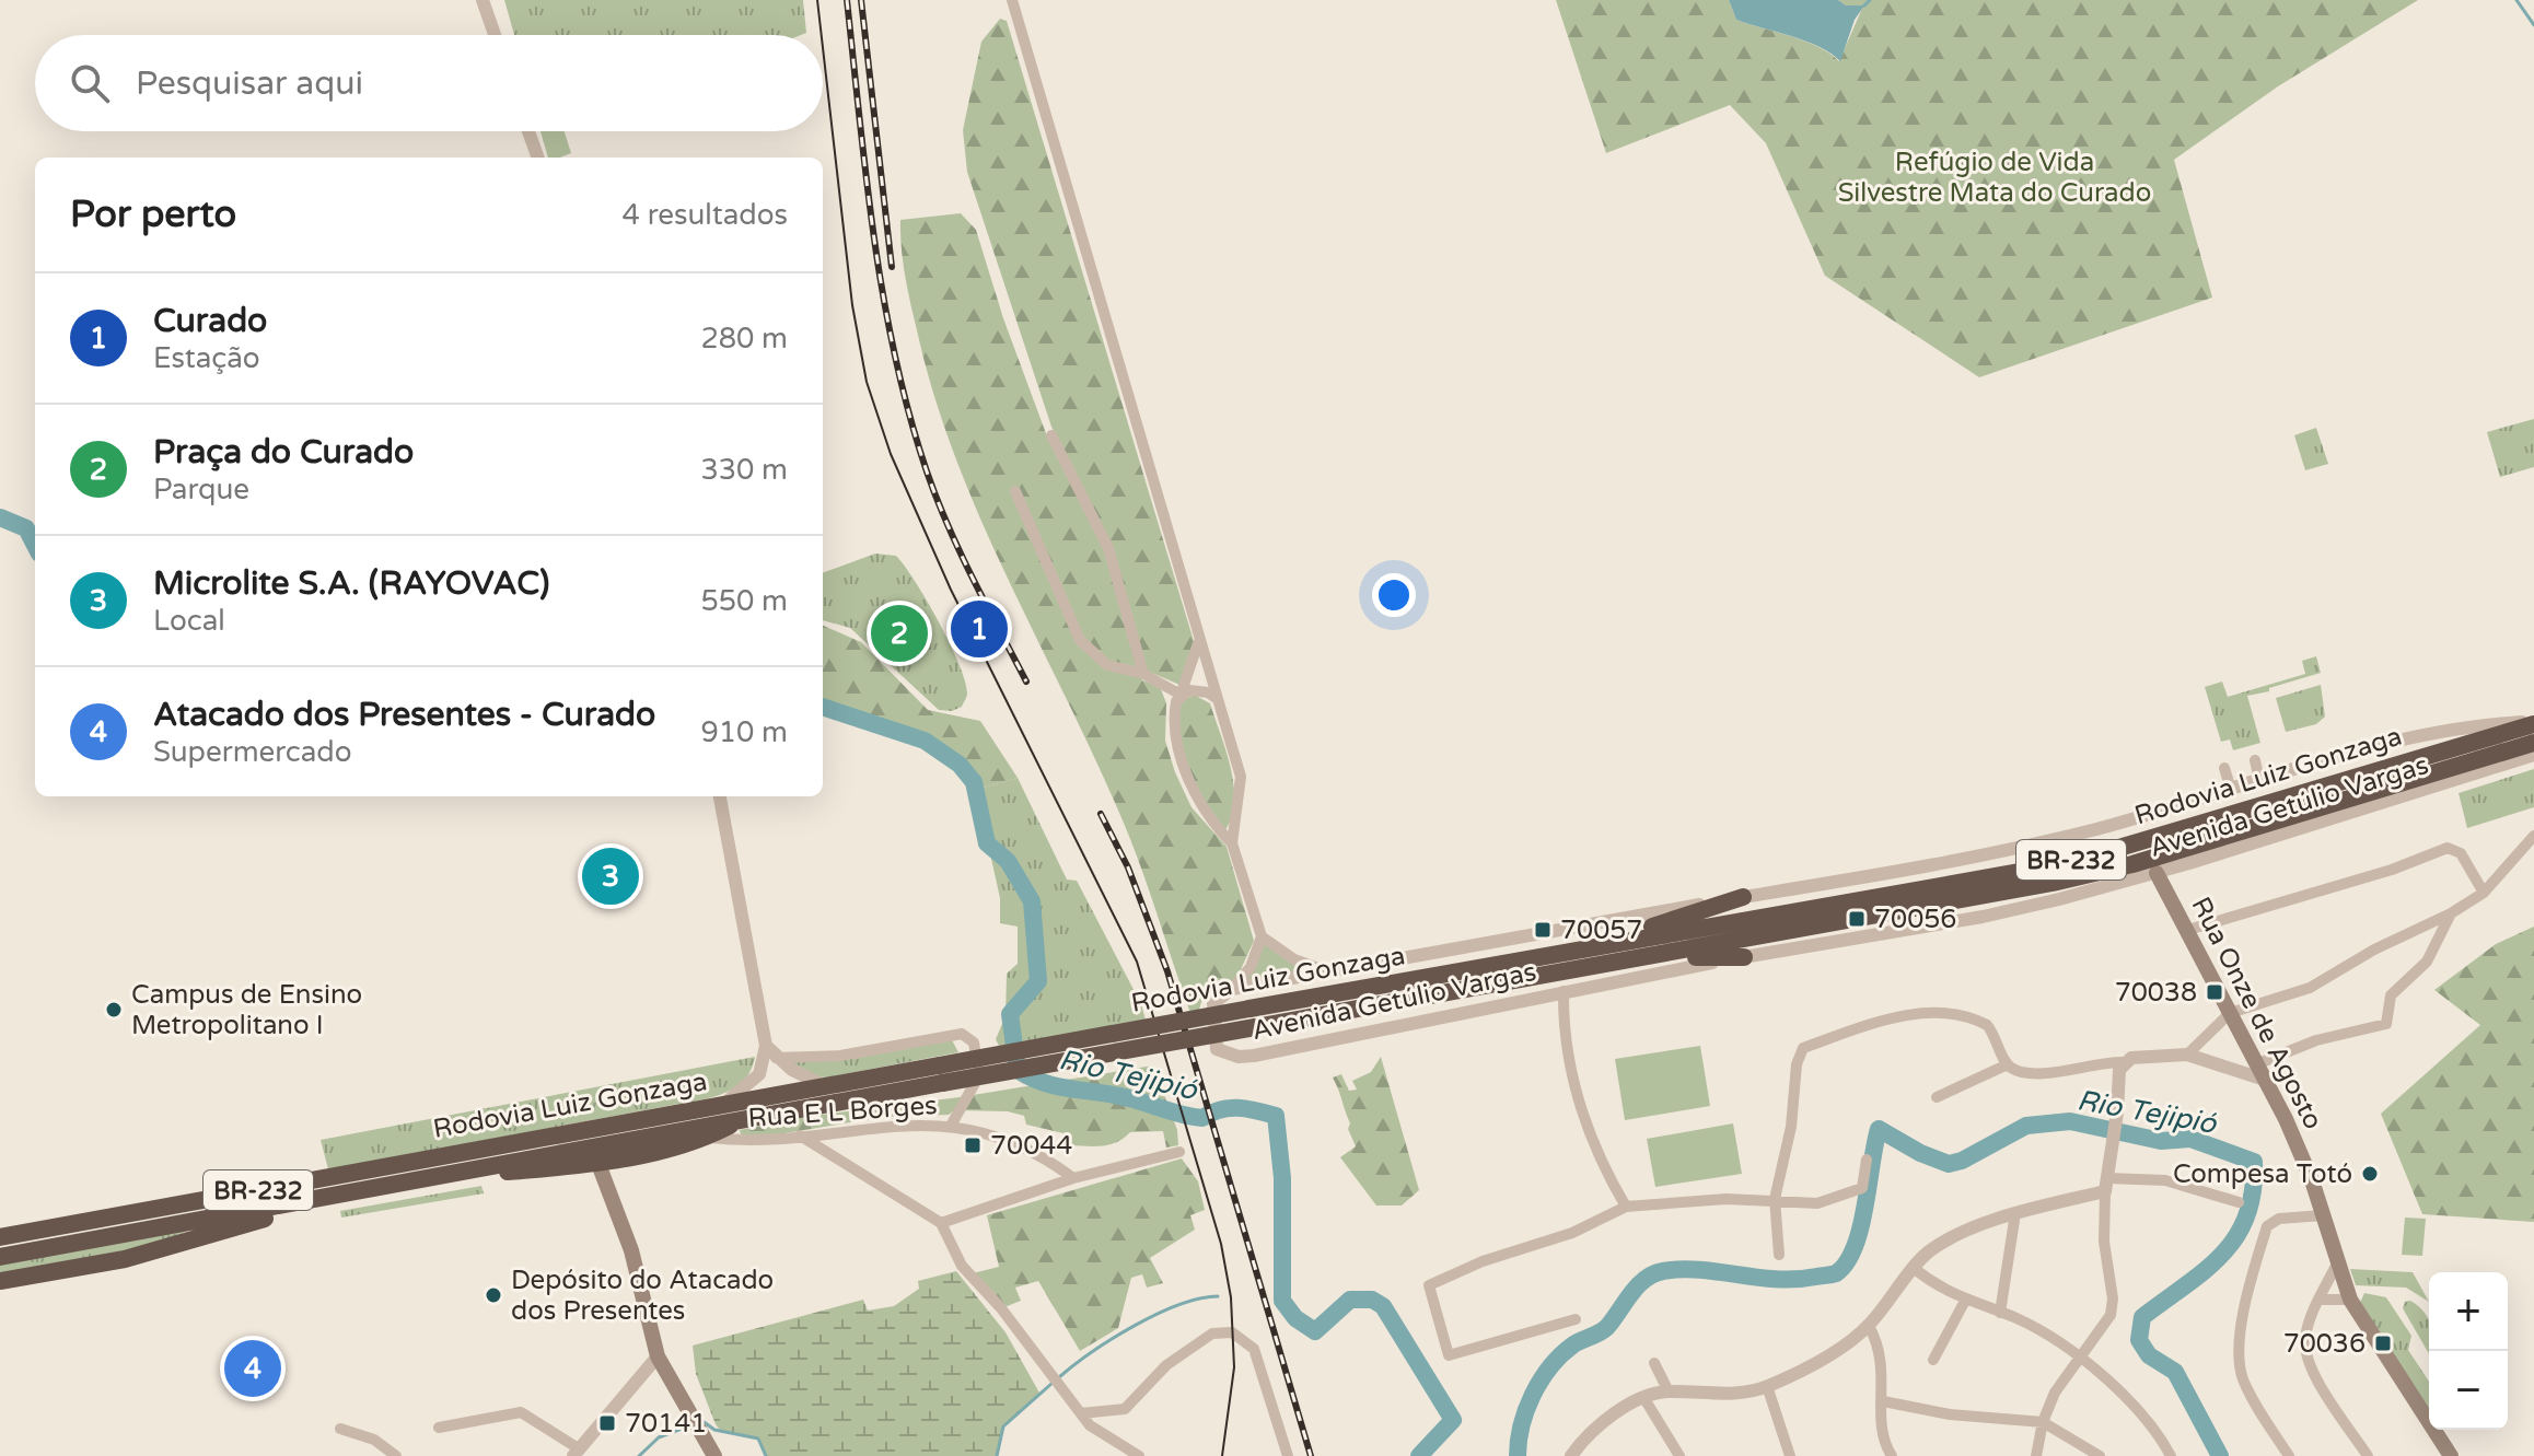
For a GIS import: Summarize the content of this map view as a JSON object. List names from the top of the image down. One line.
{"streets":{"highway":["Rodovia Luiz Gonzaga","BR-232"],"main road":["Rua Onze de Agosto"],"street":["Avenida Getúlio Vargas","Rua E L Borges"]},"crossings":[["Rodovia Luiz Gonzaga","Avenida Getúlio Vargas"],["Avenida Getúlio Vargas","Rua Onze de Agosto"]],"water":["Rio Tejipió"],"parks":["Refúgio de Vida Silvestre Mata do Curado"],"places":{"transit":["70056","70057","70038","70044","70036","70141"],"other":["Campus de Ensino Metropolitano I","Compesa Totó","Depósito do Atacado dos Presentes"]},"page":{"search":"Pesquisar aqui","heading":["Por perto","4 resultados"],"list":[{"mark":"1","name":"Curado","note":"Estação","value":"280 m"},{"mark":"2","name":"Praça do Curado","note":"Parque","value":"330 m"},{"mark":"3","name":"Microlite S.A. (RAYOVAC)","note":"Local","value":"550 m"},{"mark":"4","name":"Atacado dos Presentes - Curado","note":"Supermercado","value":"910 m"}],"pins":["1","2","3","4"],"map_buttons":["+","−"]}}
